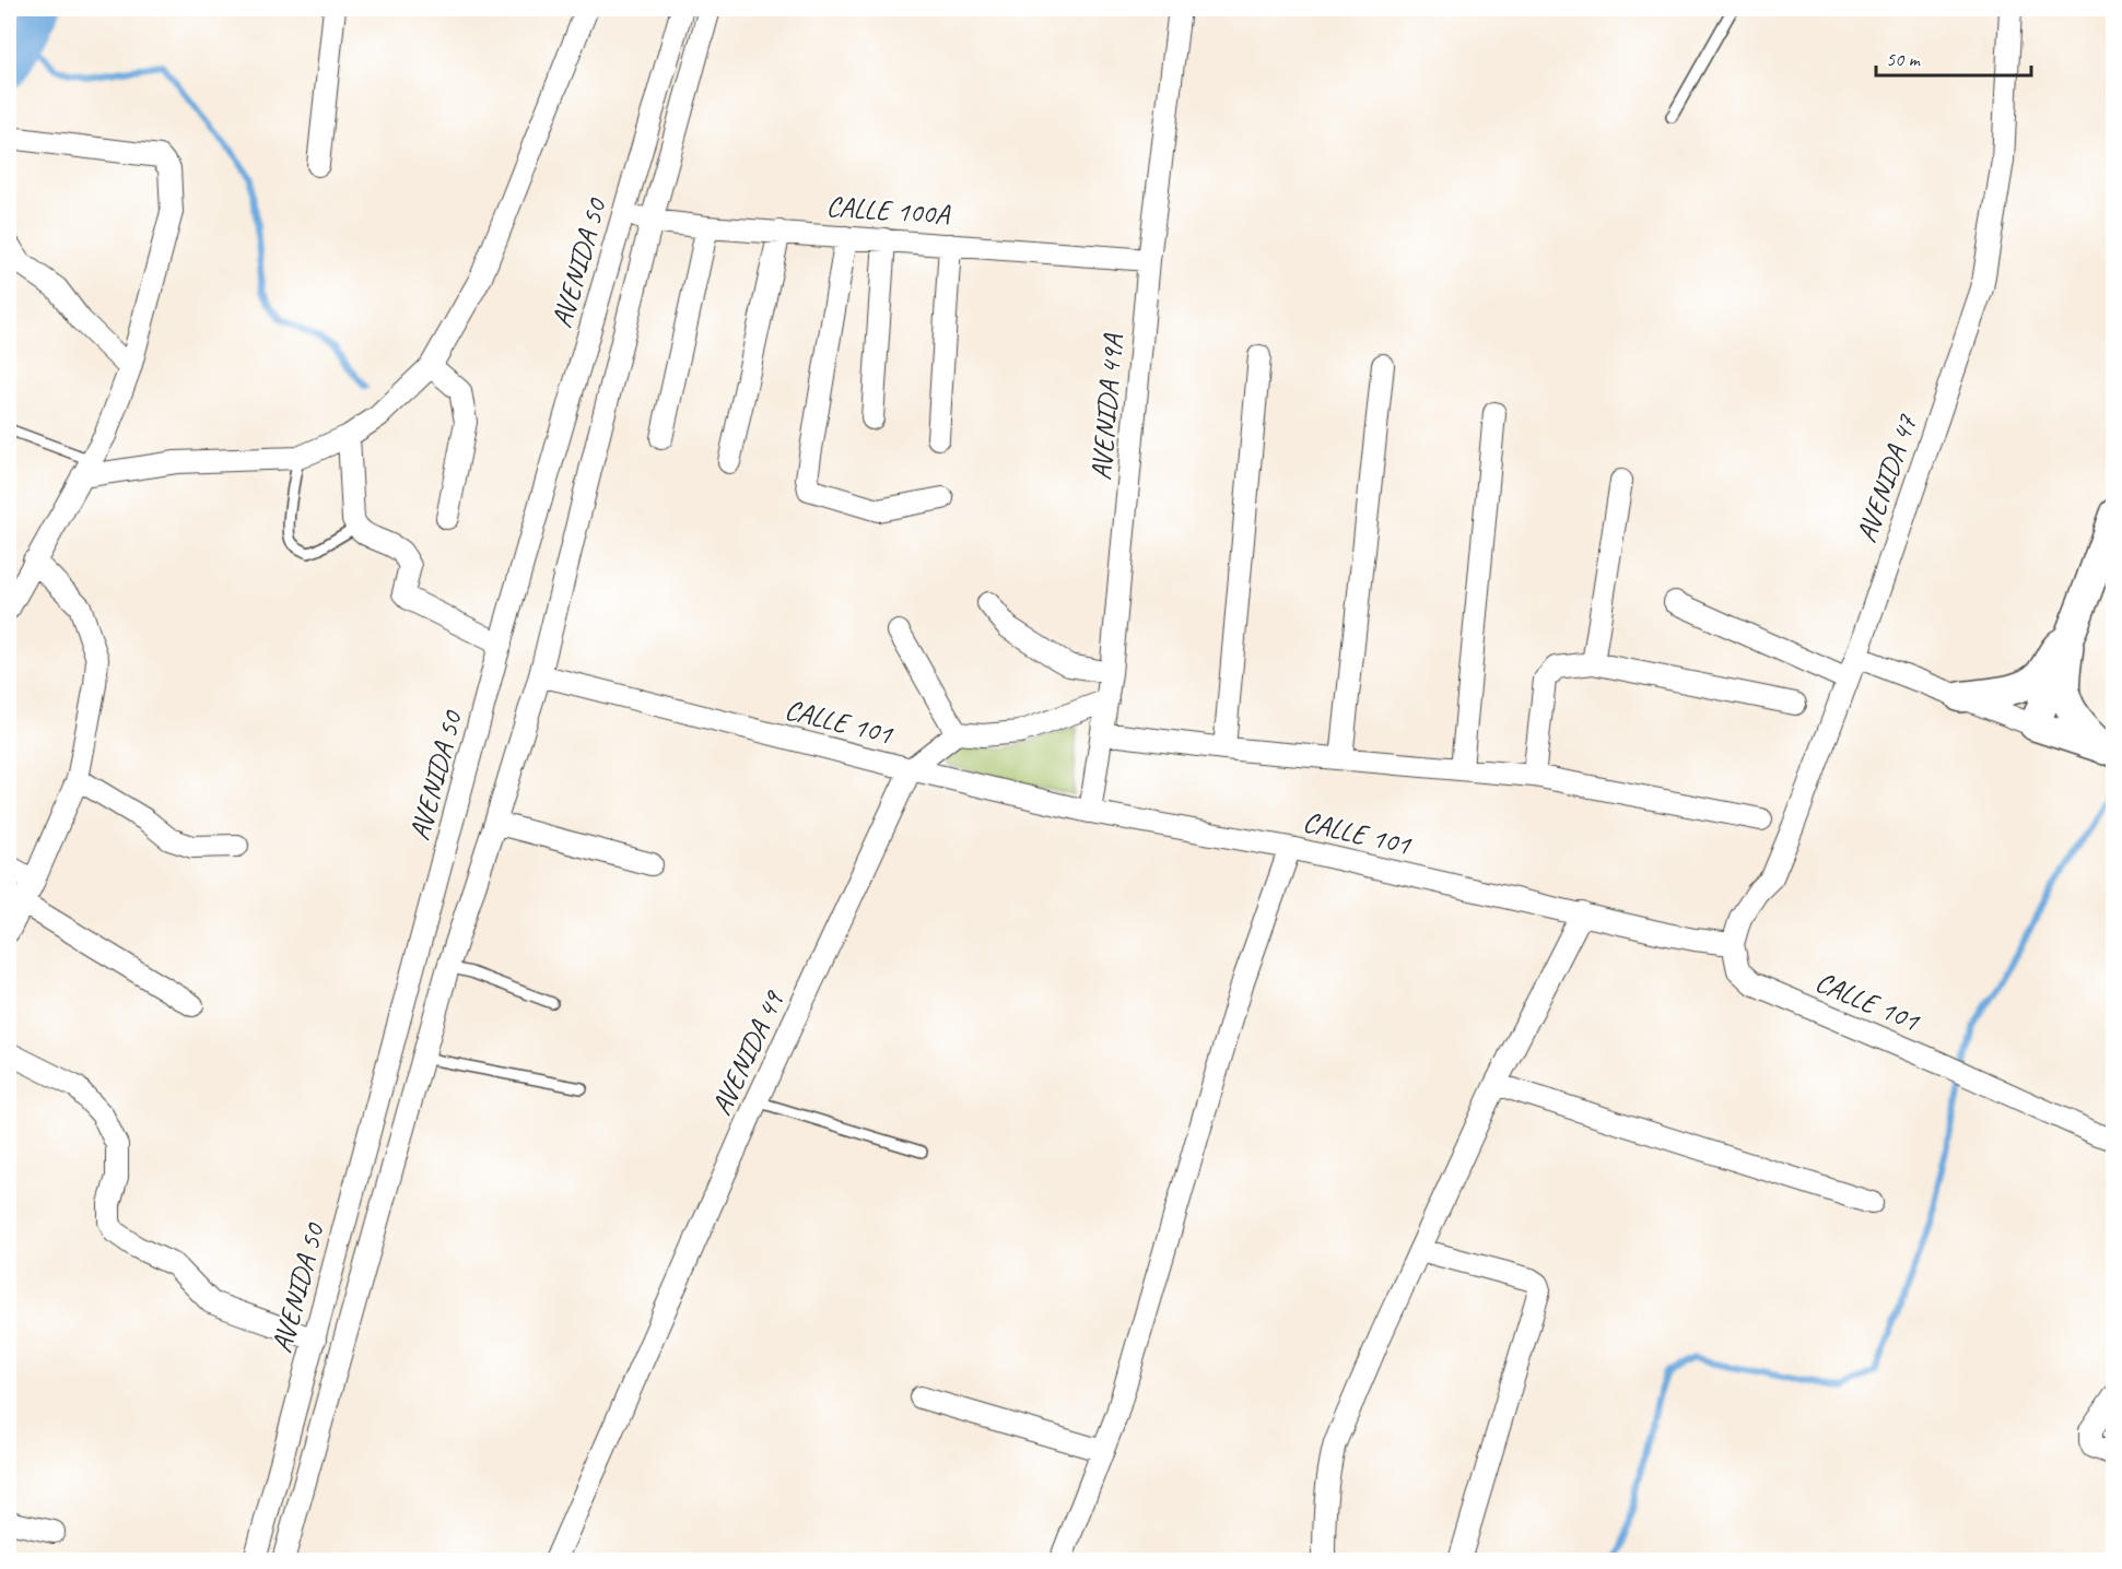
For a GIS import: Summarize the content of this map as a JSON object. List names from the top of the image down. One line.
{"streets":{"street":["CALLE 100A","AVENIDA 50","AVENIDA 49A","AVENIDA 47","CALLE 101","AVENIDA 49"]},"crossings":[["CALLE 100A","AVENIDA 50"],["CALLE 100A","AVENIDA 49A"],["AVENIDA 50","CALLE 101"],["AVENIDA 49A","CALLE 101"],["AVENIDA 47","CALLE 101"],["CALLE 101","AVENIDA 49"]],"scale_bar":"50 m"}
